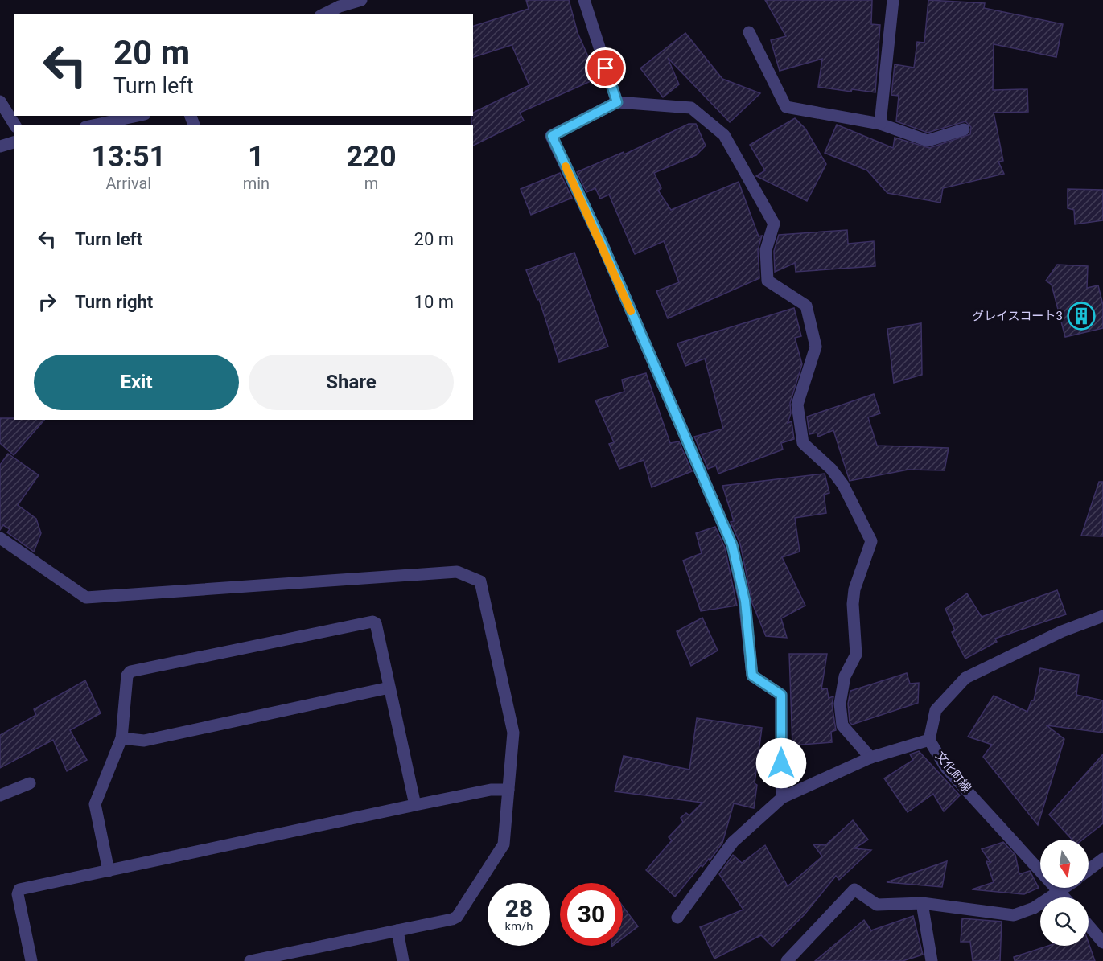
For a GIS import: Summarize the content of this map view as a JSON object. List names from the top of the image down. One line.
{"streets":{"street":["文化町線"]},"places":{"building":["グレイスコート3"]},"north":"bottom","page":{"turn":["20 m","Turn left"],"eta":["13:51","Arrival","1","min","220","m"],"list":[{"name":"Turn left","value":"20 m"},{"name":"Turn right","value":"10 m"}],"buttons":["Exit","Share"],"speed":"28 km/h","limit":"30"}}
